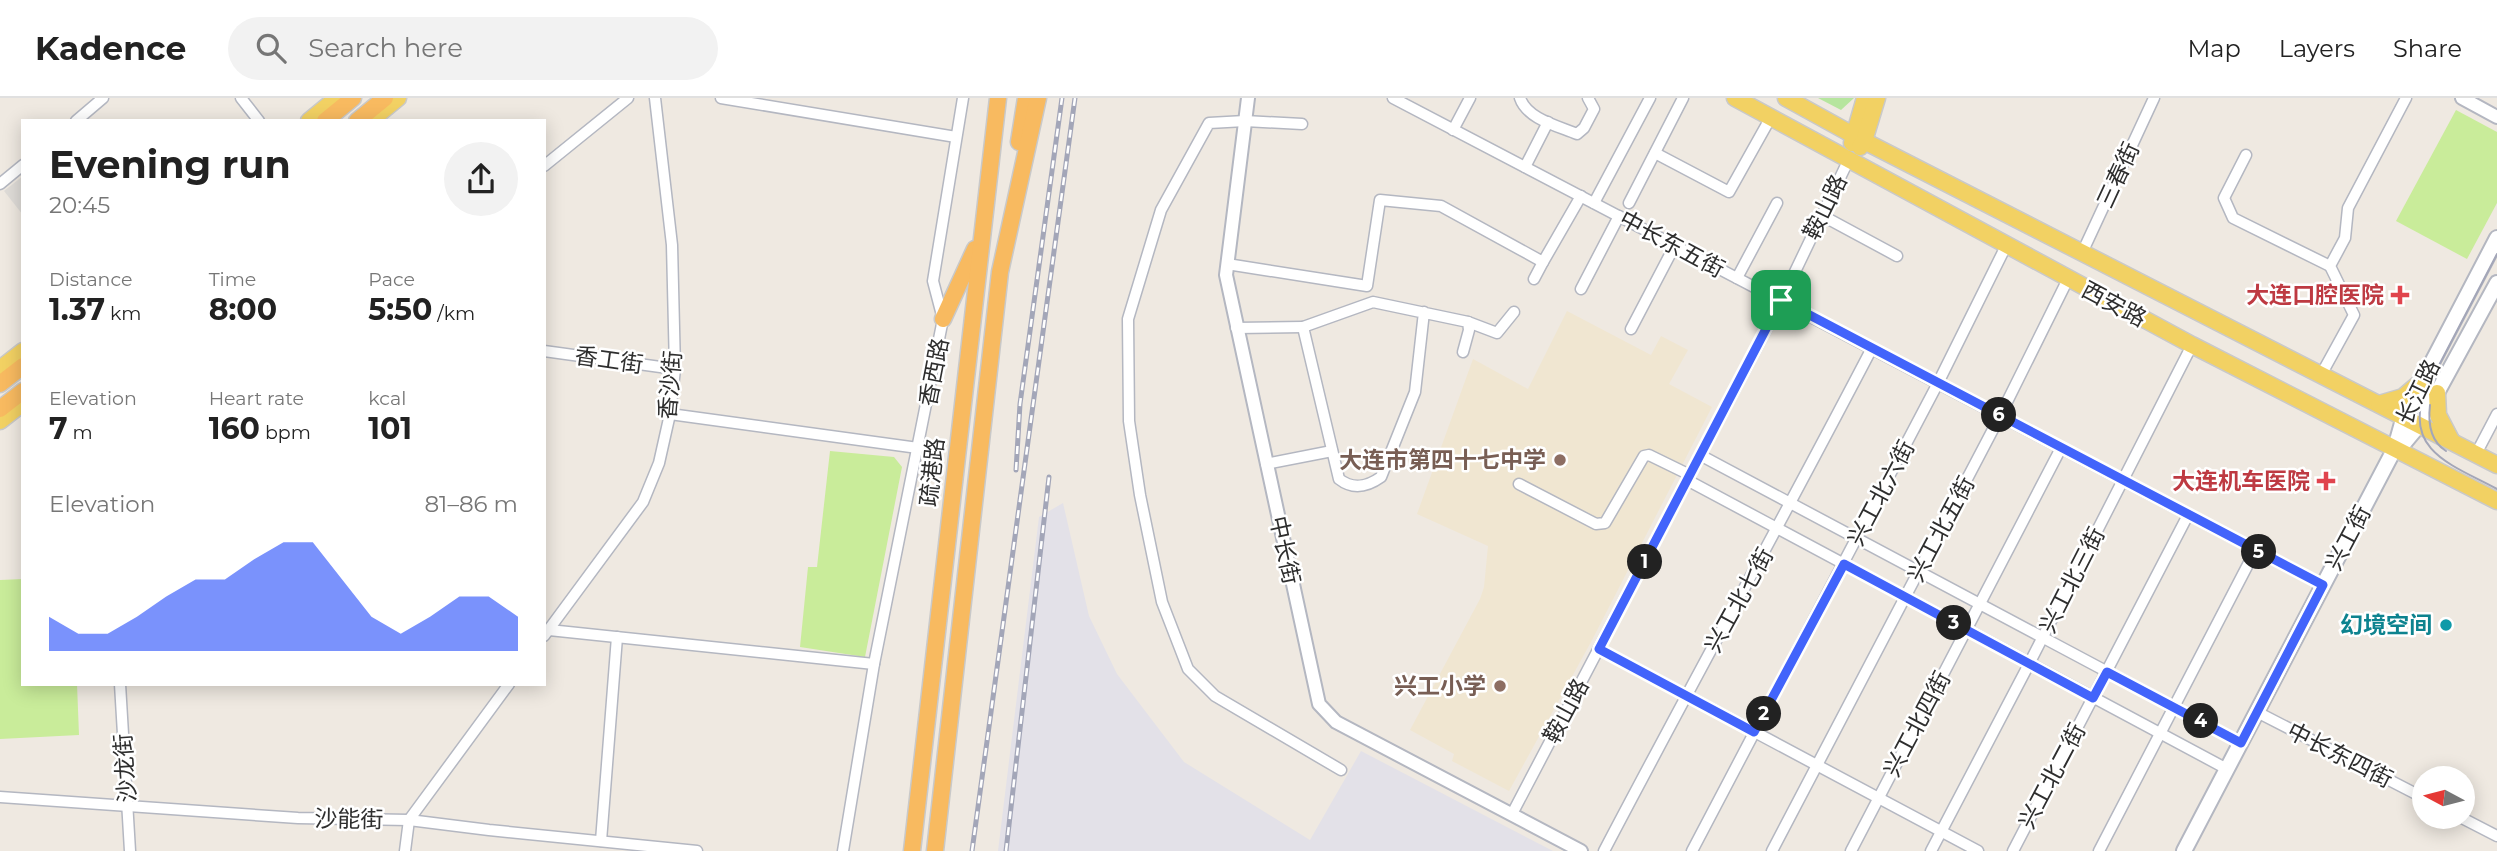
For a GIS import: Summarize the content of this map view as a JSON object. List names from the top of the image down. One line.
{"streets":{"highway":["疏港路"],"main road":["鞍山路","西安路","长江路","兴工街"],"street":["三春街","中长东五街","香工街","香西路","香沙街","兴工北六街","兴工北五街","中长街","兴工北三街","兴工北七街","兴工北四街","中长东四街","沙龙街","兴工北二街","沙能街"]},"crossings":[["三春街","西安路"],["鞍山路","中长东五街"],["鞍山路","西安路"],["鞍山路","中长街"],["中长东五街","兴工北六街"],["中长东五街","兴工北五街"],["中长东五街","兴工街"],["中长东五街","兴工北三街"],["中长东五街","兴工北七街"],["中长东五街","兴工北四街"],["中长东五街","兴工北二街"],["西安路","长江路"],["西安路","兴工北六街"],["西安路","兴工北五街"],["西安路","兴工街"],["西安路","兴工北三街"],["香工街","香沙街"],["长江路","兴工街"],["兴工街","中长东四街"],["沙龙街","沙能街"]],"places":{"health":["大连口腔医院","大连机车医院"],"other":["大连市第四十七中学","幻境空间","兴工小学"]},"north":"left","page":{"header":"Kadence","search":"Search here","nav":["Map","Layers","Share"],"heading":["Evening run","20:45"],"stats":[["Distance","1.37 km"],["Time","8:00"],["Pace","5:50 /km"],["Elevation","7 m"],["Heart rate","160 bpm"],["kcal","101"]],"pins":["6","5","1","3","2","4"],"chart":["Elevation","81–86 m"]}}
